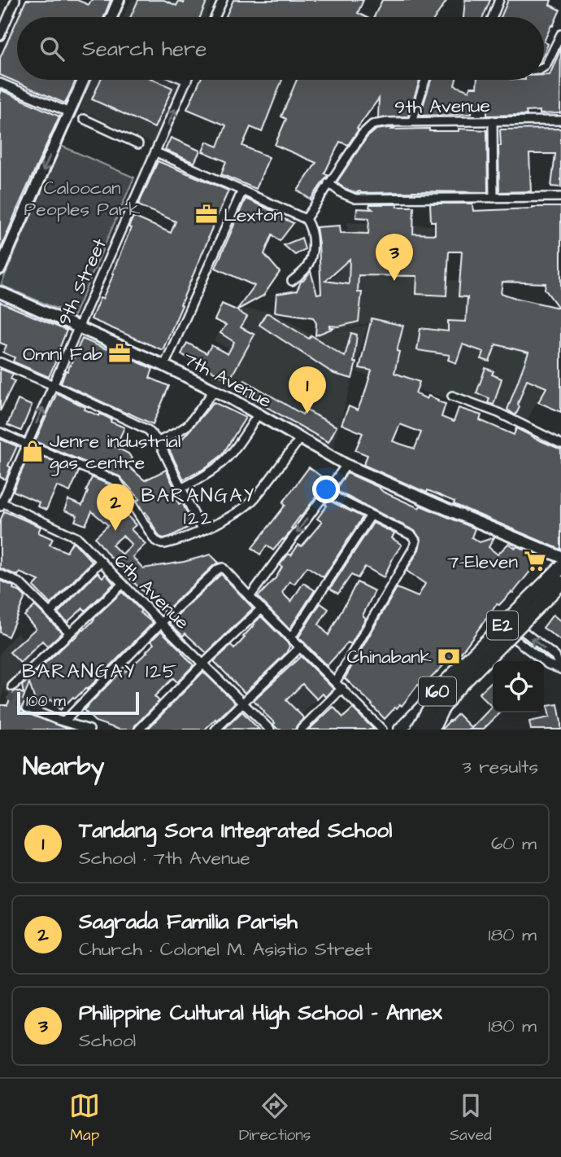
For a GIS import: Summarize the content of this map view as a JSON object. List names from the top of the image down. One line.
{"streets":{"highway":["E2"],"main road":["7th Avenue","160"],"street":["9th Avenue","9th Street","6th Avenue"]},"crossings":[["9th Street","7th Avenue"],["9th Street","6th Avenue"],["E2","160"]],"districts":["BARANGAY 122","BARANGAY 125"],"parks":["Caloocan Peoples Park"],"places":{"office":["Lexton","Omni Fab"],"shop":["Jenre industrial gas centre"],"supermarket":["7-Eleven"],"bank":["Chinabank"]},"scale_bar":"100 m","page":{"search":"Search here","pins":["3","1","2"],"scale":"100 m","heading":["Nearby","3 results"],"list":[{"mark":"1","name":"Tandang Sora Integrated School","note":"School · 7th Avenue","value":"60 m"},{"mark":"2","name":"Sagrada Familia Parish","note":"Church · Colonel M. Asistio Street","value":"180 m"},{"mark":"3","name":"Philippine Cultural High School - Annex","note":"School","value":"180 m"}],"nav":["Map","Directions","Saved"]}}
